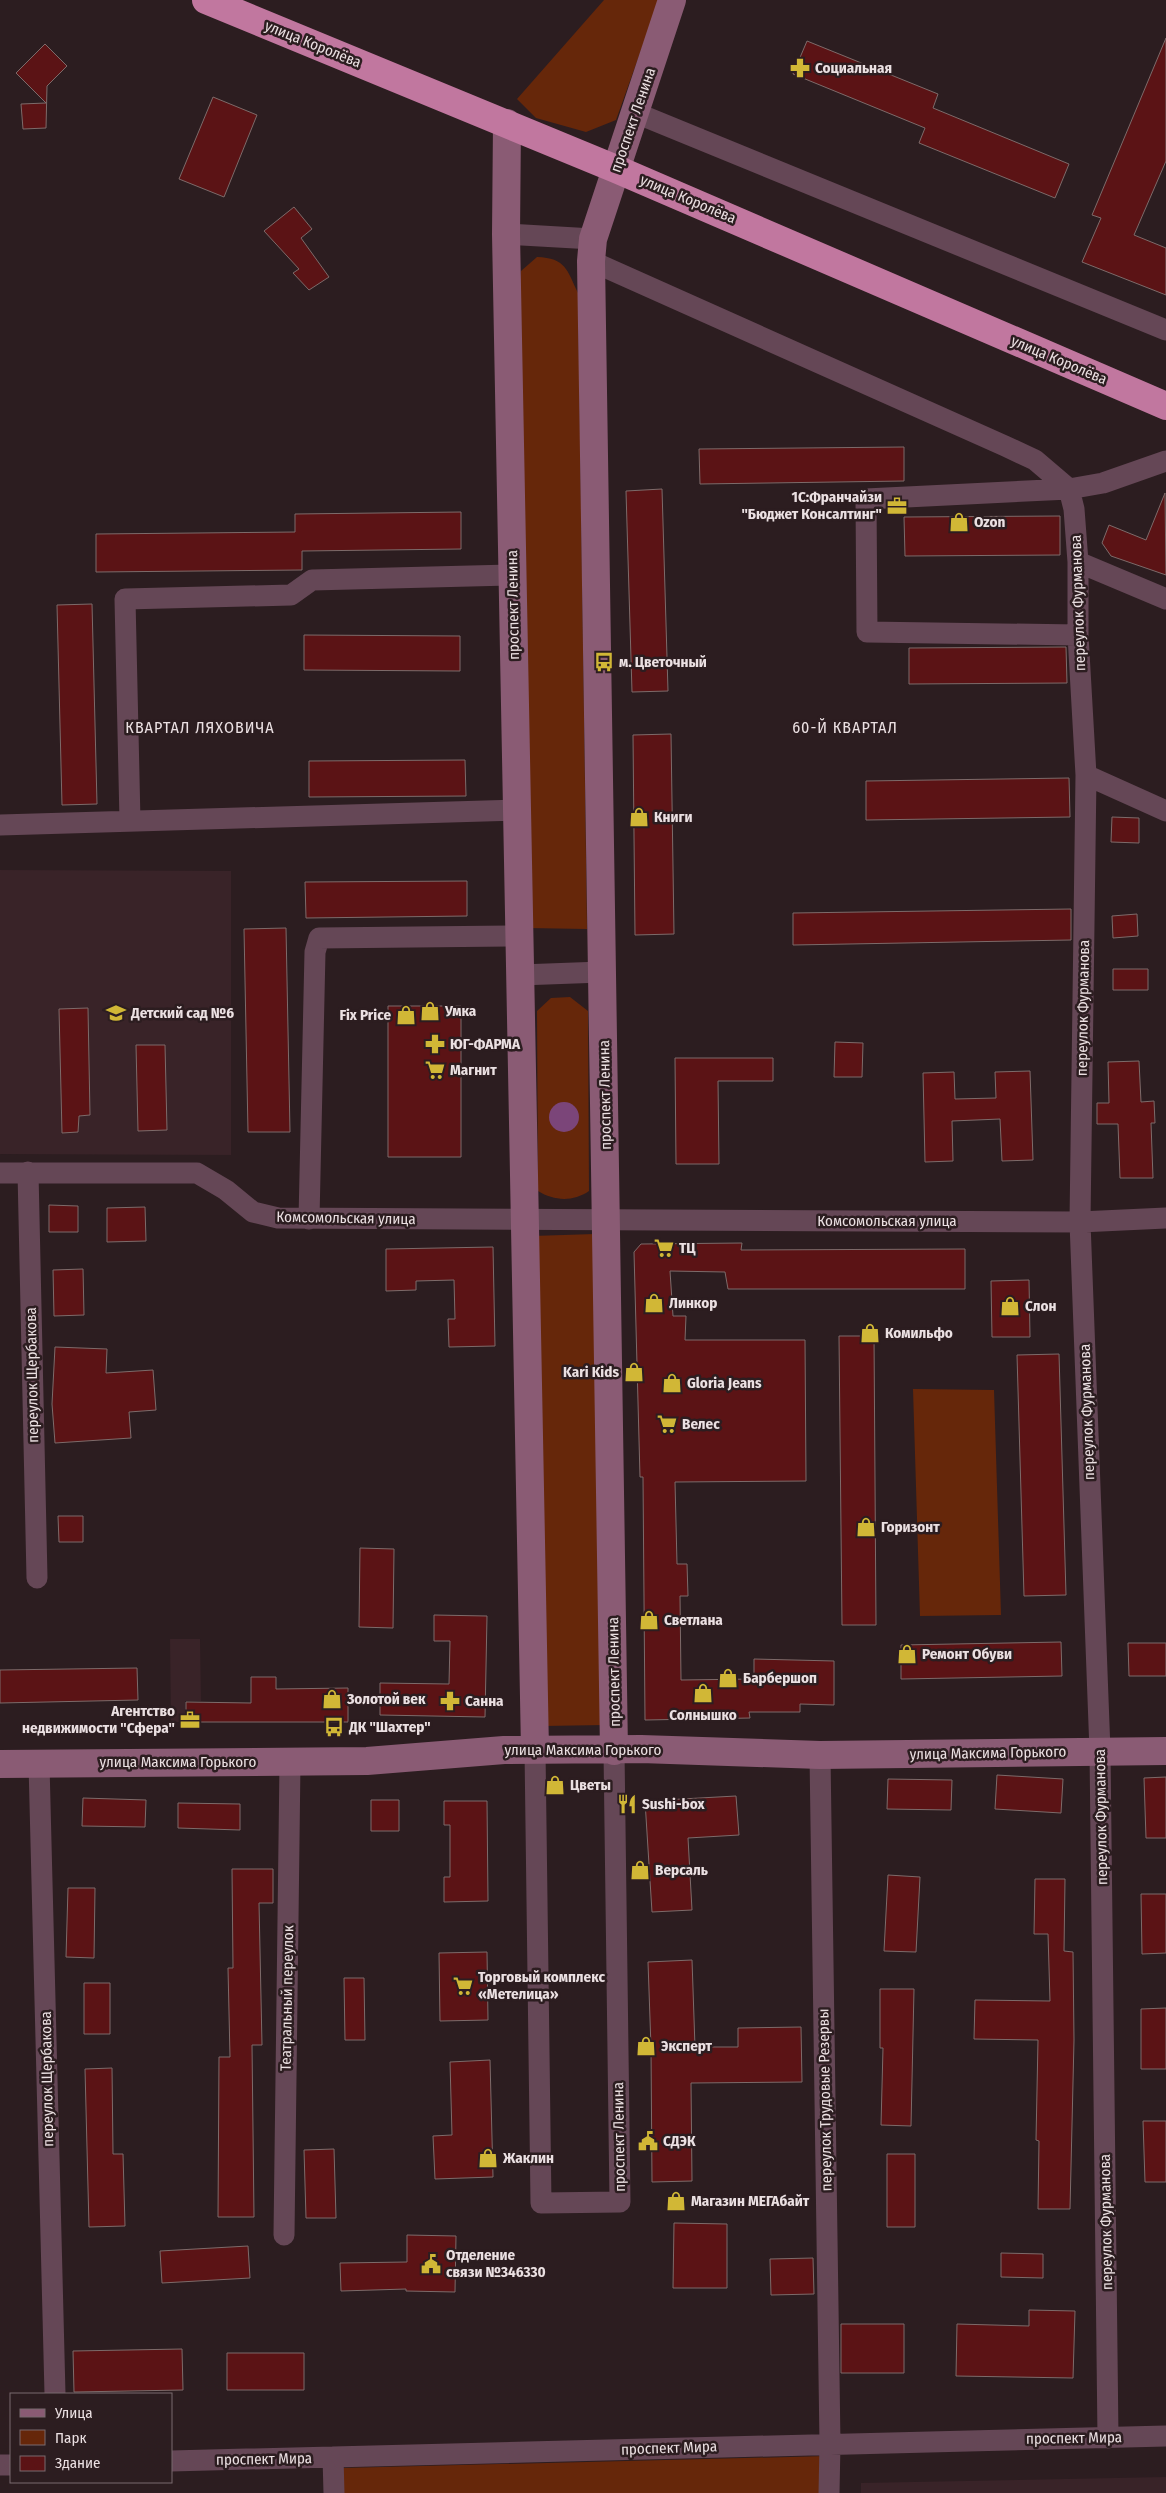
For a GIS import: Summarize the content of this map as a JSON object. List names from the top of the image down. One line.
{"streets":{"highway":["улица Королёва"],"street":["проспект Ленина","переулок Фурманова","Комсомольская улица","переулок Щербакова","улица Максима Горького","Театральный переулок","переулок Трудовые Резервы","проспект Мира"]},"crossings":[["улица Королёва","проспект Ленина"],["проспект Ленина","Комсомольская улица"],["проспект Ленина","улица Максима Горького"],["переулок Фурманова","Комсомольская улица"],["переулок Фурманова","улица Максима Горького"],["переулок Фурманова","проспект Мира"],["Комсомольская улица","переулок Щербакова"],["переулок Щербакова","улица Максима Горького"],["улица Максима Горького","Театральный переулок"],["улица Максима Горького","переулок Трудовые Резервы"],["переулок Трудовые Резервы","проспект Мира"]],"districts":["КВАРТАЛ ЛЯХОВИЧА","60-Й КВАРТАЛ"],"places":{"pharmacy":["Социальная","ЮГ-ФАРМА","Санна"],"office":["1С:Франчайзи \"Бюджет Консалтинг\"","Агентство недвижимости \"Сфера\""],"shop":["Ozon","Книги","Умка","Fix Price","Линкор","Слон","Комильфо","Kari Kids","Gloria Jeans","Горизонт","Светлана","Ремонт Обуви","Барбершоп","Солнышко","Золотой век","Цветы","Версаль","Эксперт","Жаклин","Магазин МЕГАбайт"],"bus stop":["м. Цветочный","ДК \"Шахтер\""],"school or university":["Детский сад №6"],"supermarket":["Магнит","ТЦ","Велес","Торговый комплекс «Метелица»"],"restaurant":["Sushi-box"],"public building":["СДЭК","Отделение связи №346330"]},"legend":["Улица","Парк","Здание"]}
